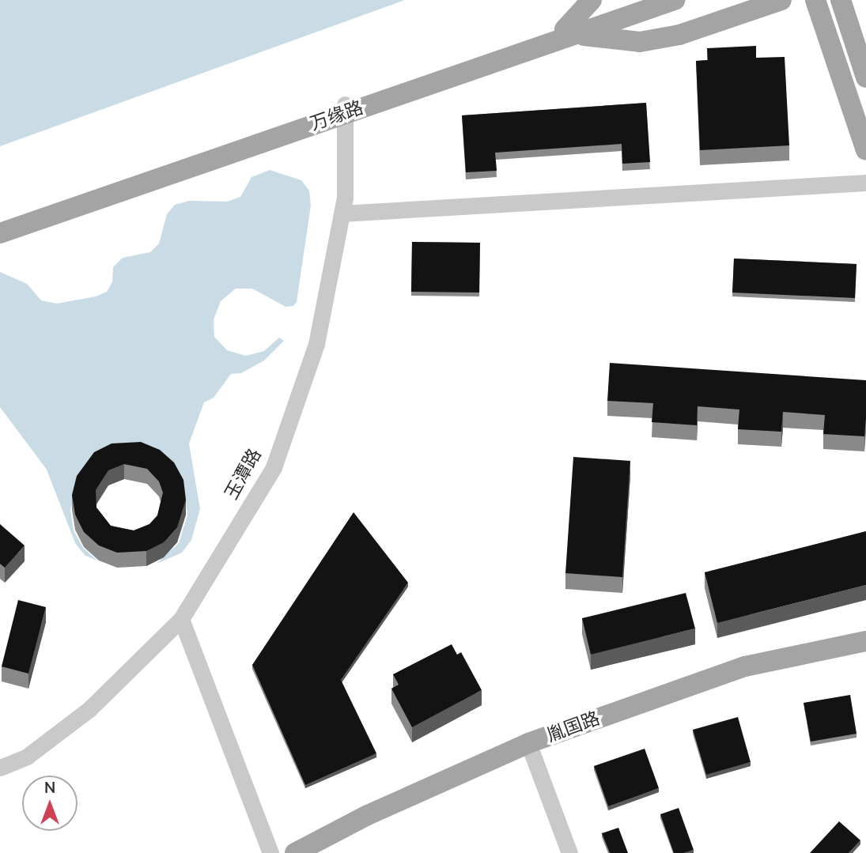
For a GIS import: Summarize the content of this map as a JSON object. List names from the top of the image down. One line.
{"streets":{"main road":["万缘路","胤国路"],"street":["玉潭路"]},"crossings":[["万缘路","玉潭路"]],"north":"top"}
